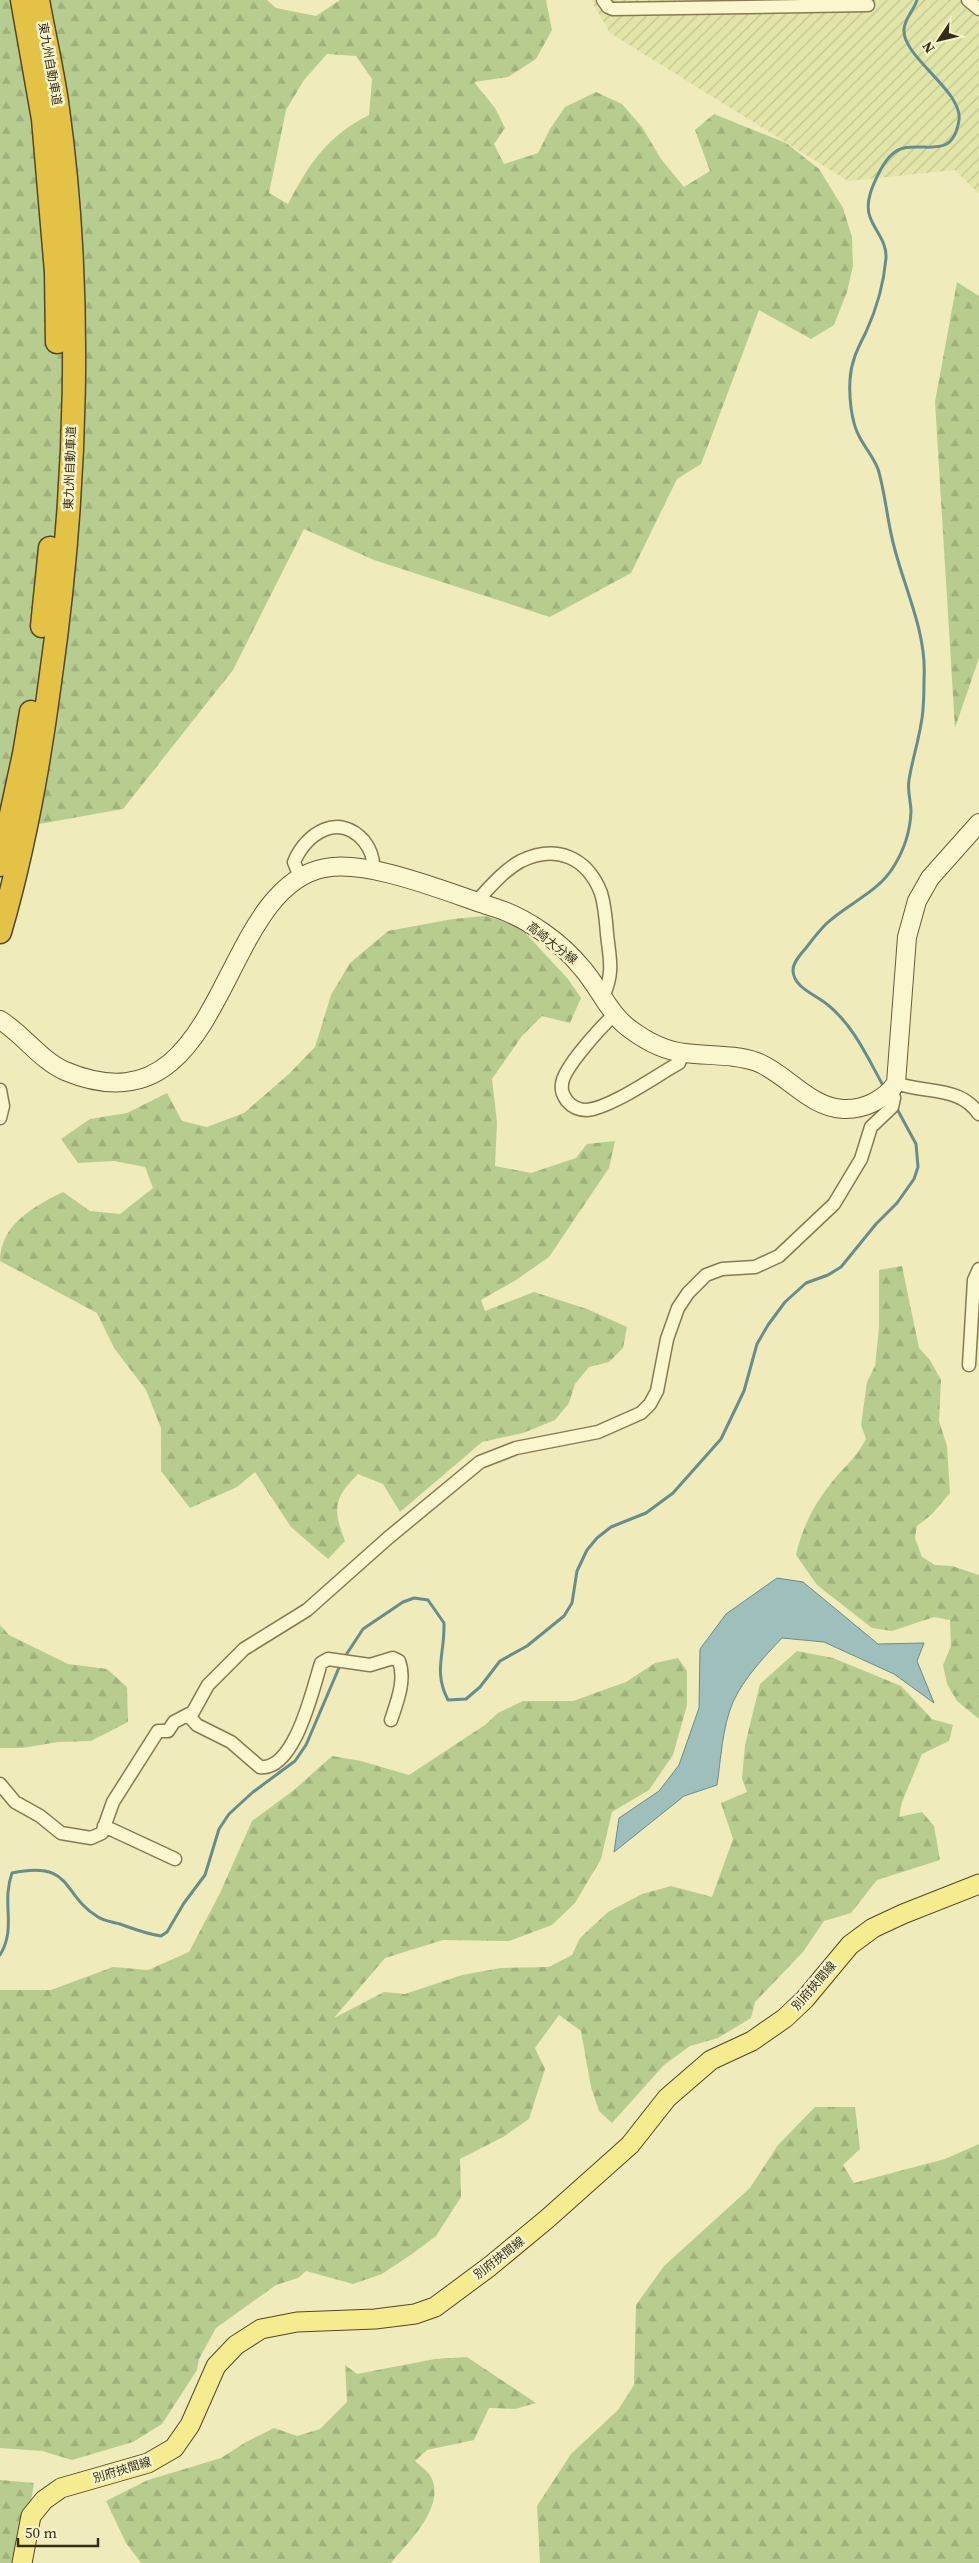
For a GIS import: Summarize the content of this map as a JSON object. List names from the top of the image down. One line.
{"streets":{"highway":["東九州自動車道"],"main road":["高崎大分線","別府挾間線"]},"scale_bar":"50 m","north":"bottom left"}
